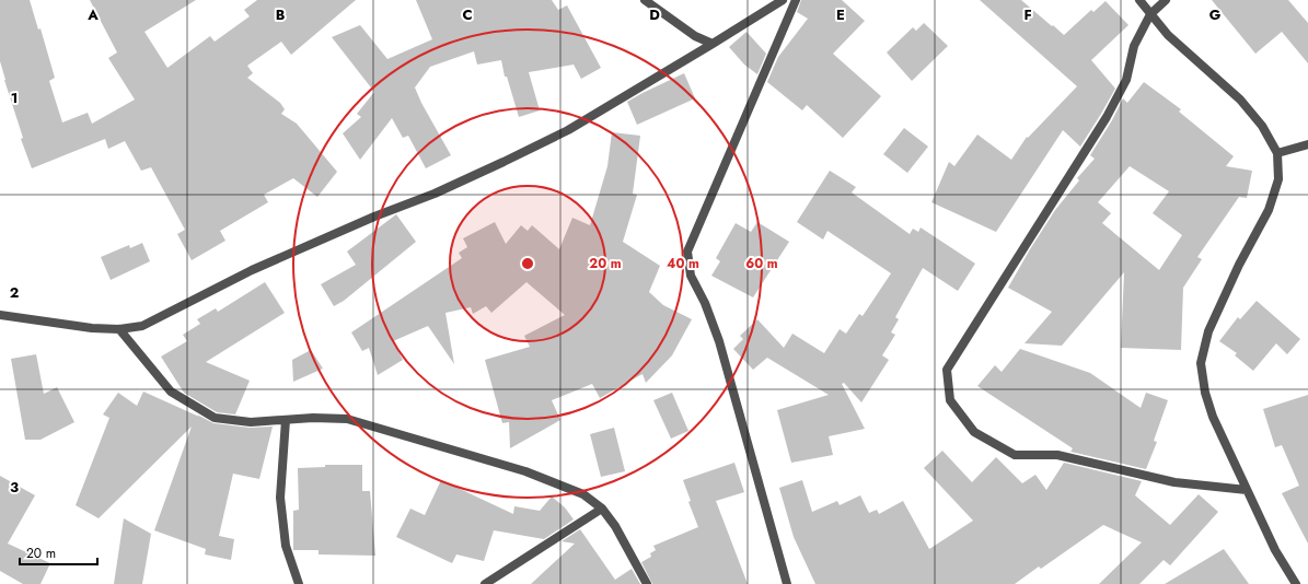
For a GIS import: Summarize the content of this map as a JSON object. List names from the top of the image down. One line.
{"scale_bar":"20 m","grid":{"columns":["A","B","C","D","E","F","G"],"rows":["1","2","3"]},"rings":["20 m","40 m","60 m"]}
